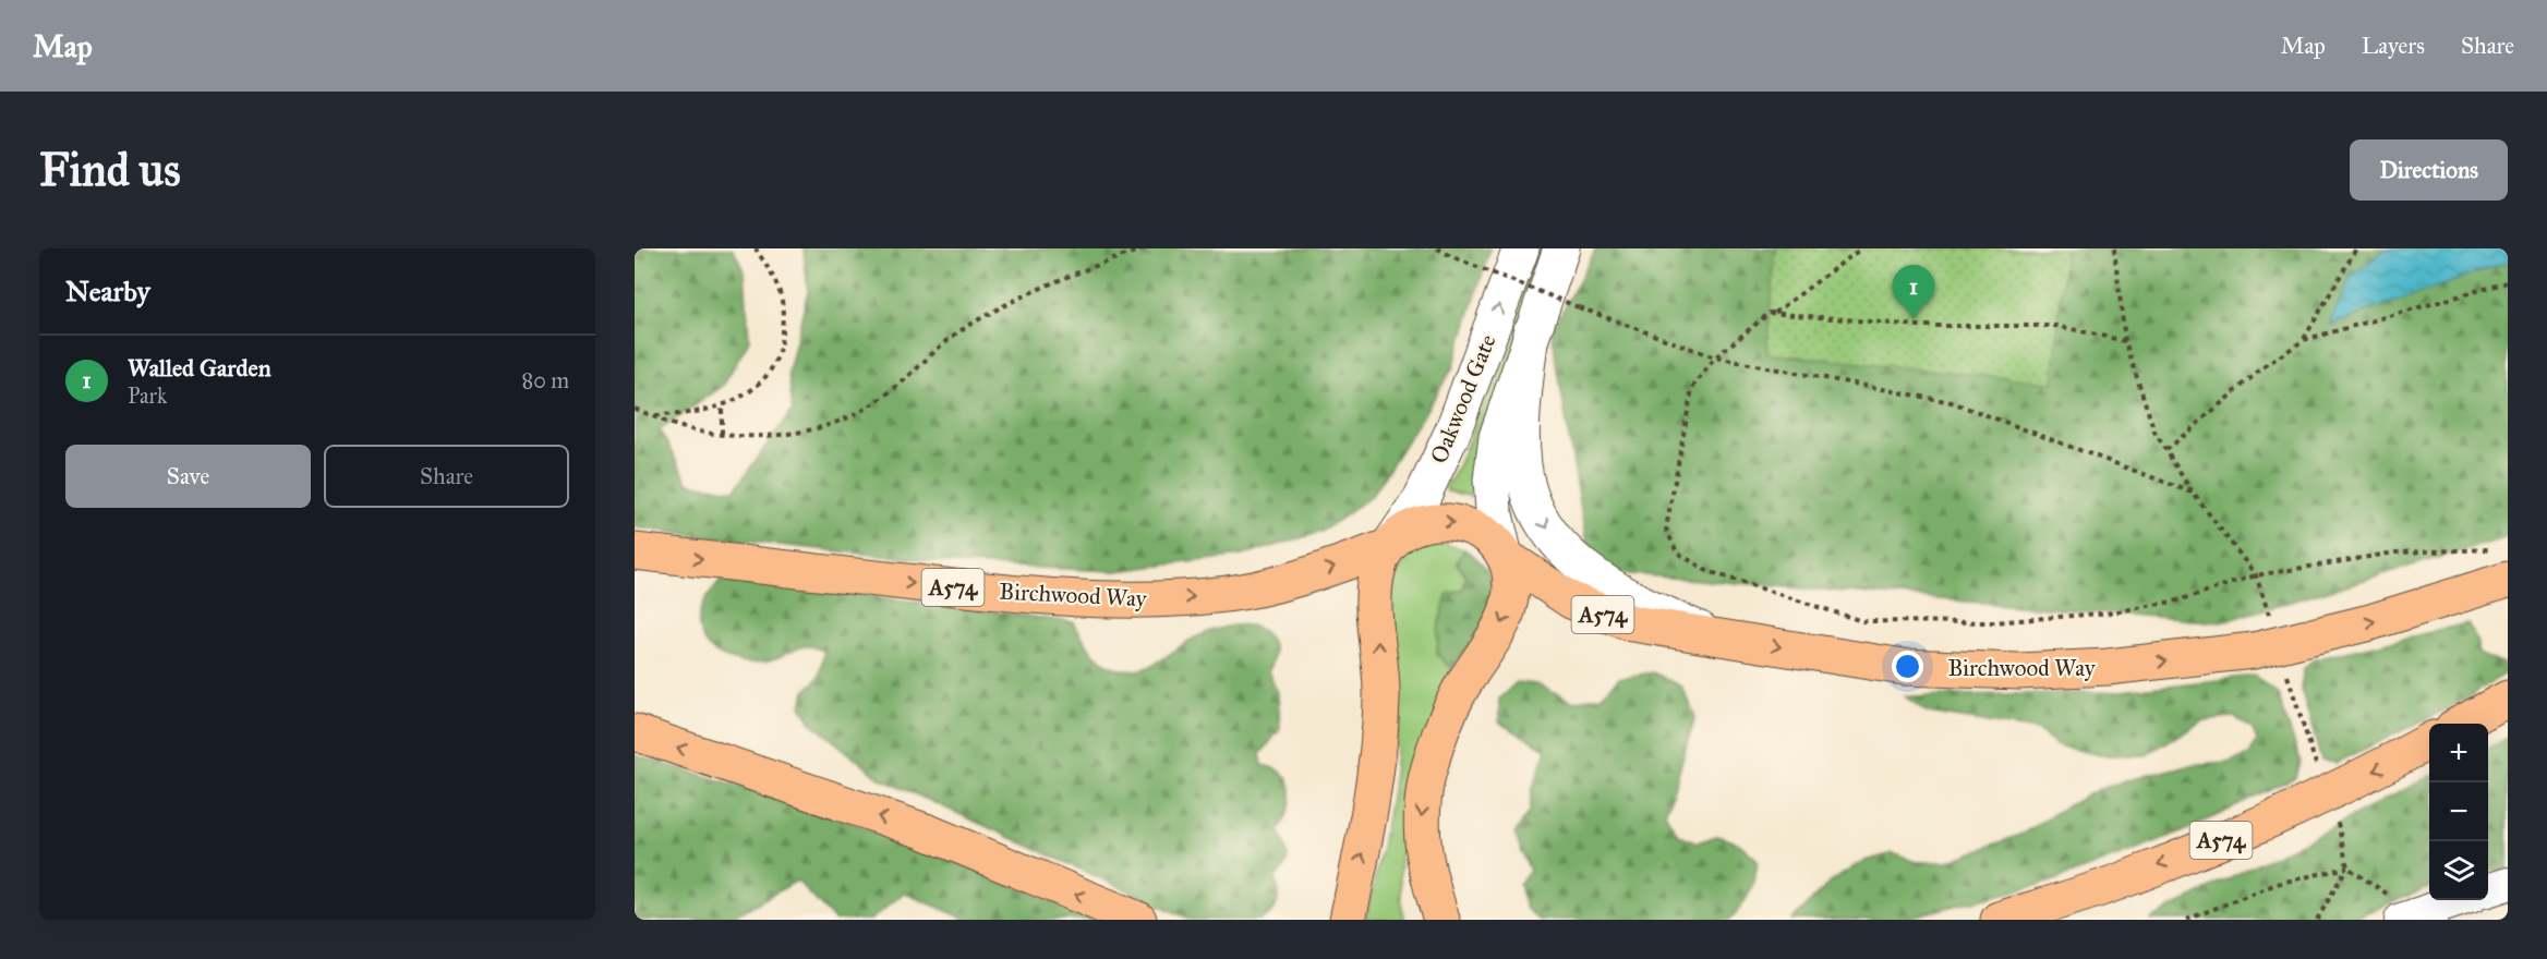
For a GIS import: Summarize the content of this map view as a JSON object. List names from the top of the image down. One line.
{"streets":{"main road":["A574","Birchwood Way"],"street":["Oakwood Gate"]},"crossings":[["Oakwood Gate","A574"],["Oakwood Gate","Birchwood Way"],["A574","Birchwood Way"]],"page":{"header":"Map","nav":["Map","Layers","Share"],"buttons":["Directions",["Save","Share"]],"title":"Find us","heading":"Nearby","pins":"1","list":[{"mark":"1","name":"Walled Garden","note":"Park","value":"80 m"}],"map_buttons":["+","−"]}}
